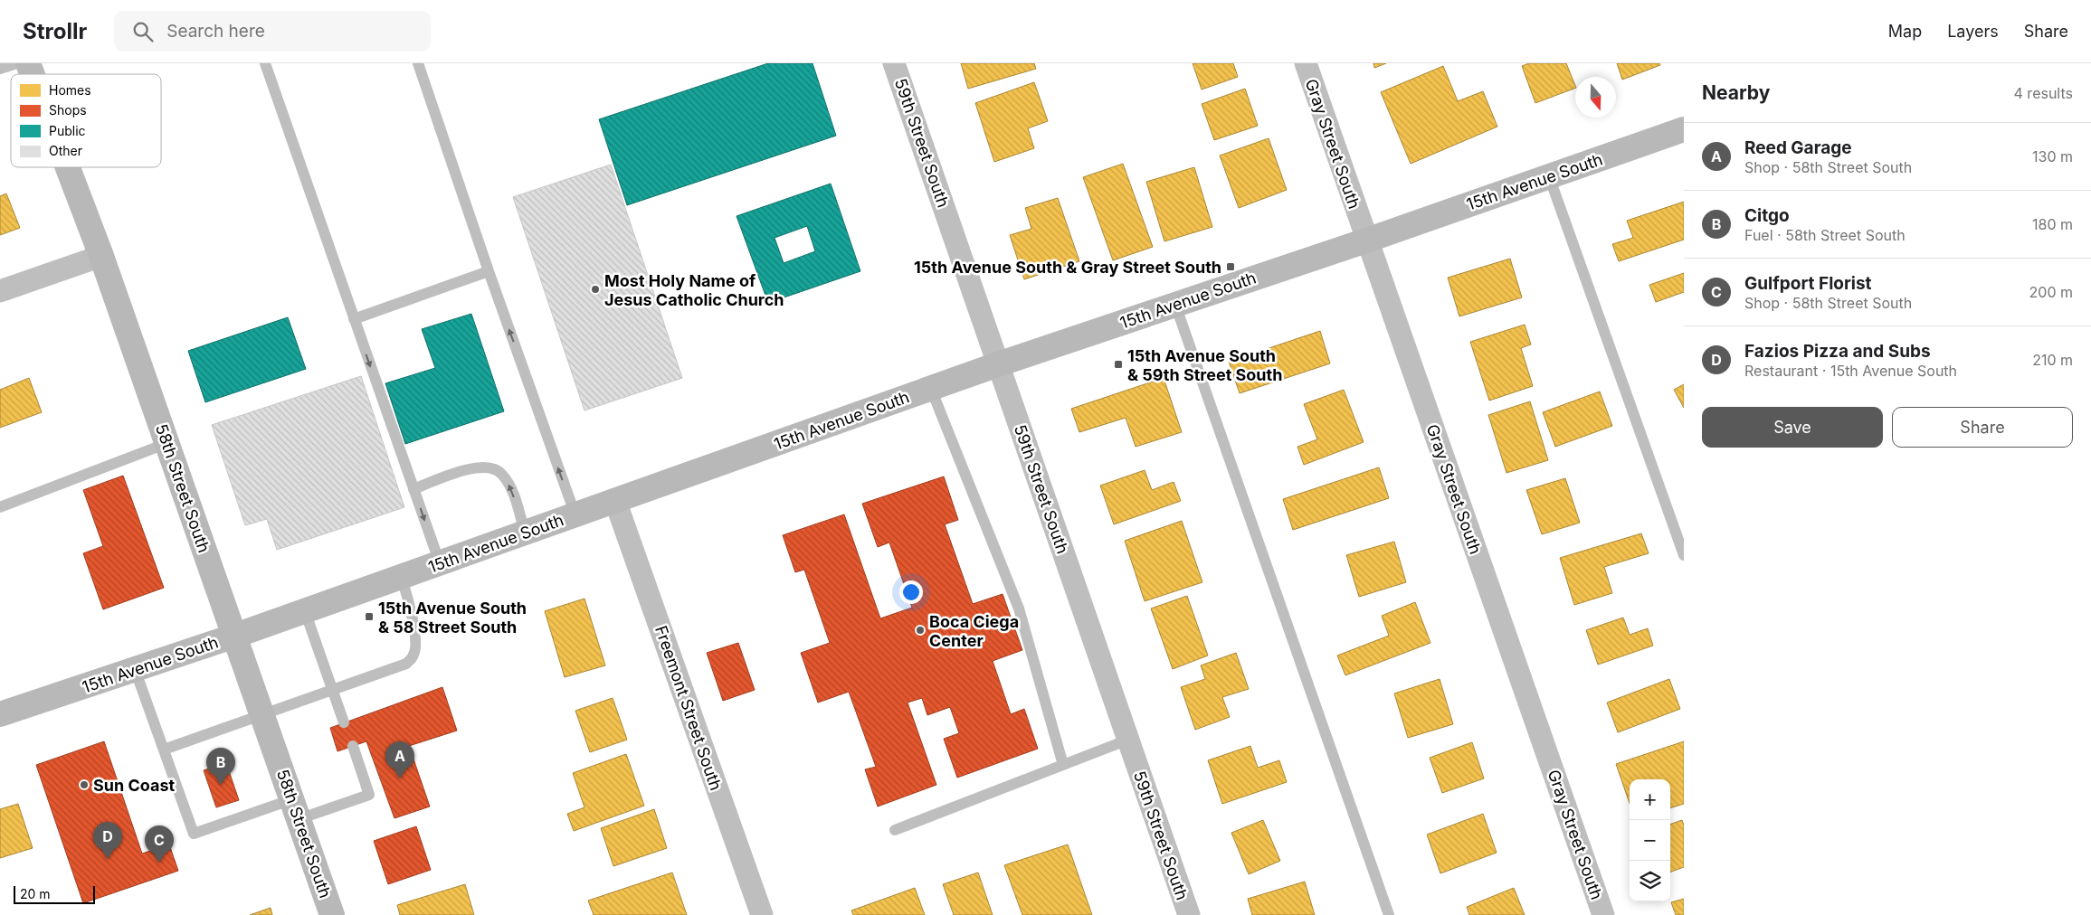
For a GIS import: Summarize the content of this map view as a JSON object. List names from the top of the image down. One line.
{"streets":{"street":["59th Street South","Gray Street South","15th Avenue South","58th Street South","Freemont Street South"]},"crossings":[["59th Street South","15th Avenue South"],["Gray Street South","15th Avenue South"],["15th Avenue South","58th Street South"],["15th Avenue South","Freemont Street South"]],"places":{"transit":["15th Avenue South & Gray Street South","15th Avenue South & 59th Street South","15th Avenue South & 58 Street South"],"other":["Most Holy Name of Jesus Catholic Church","Boca Ciega Center","Sun Coast"]},"legend":["Homes","Shops","Public","Other"],"scale_bar":"20 m","north":"bottom","page":{"header":"Strollr","search":"Search here","nav":["Map","Layers","Share"],"heading":["Nearby","4 results"],"list":[{"mark":"A","name":"Reed Garage","note":"Shop · 58th Street South","value":"130 m"},{"mark":"B","name":"Citgo","note":"Fuel · 58th Street South","value":"180 m"},{"mark":"C","name":"Gulfport Florist","note":"Shop · 58th Street South","value":"200 m"},{"mark":"D","name":"Fazios Pizza and Subs","note":"Restaurant · 15th Avenue South","value":"210 m"}],"buttons":["Save","Share"],"pins":["A","B","D","C"],"map_buttons":["+","−"],"scale":"20 m"}}
